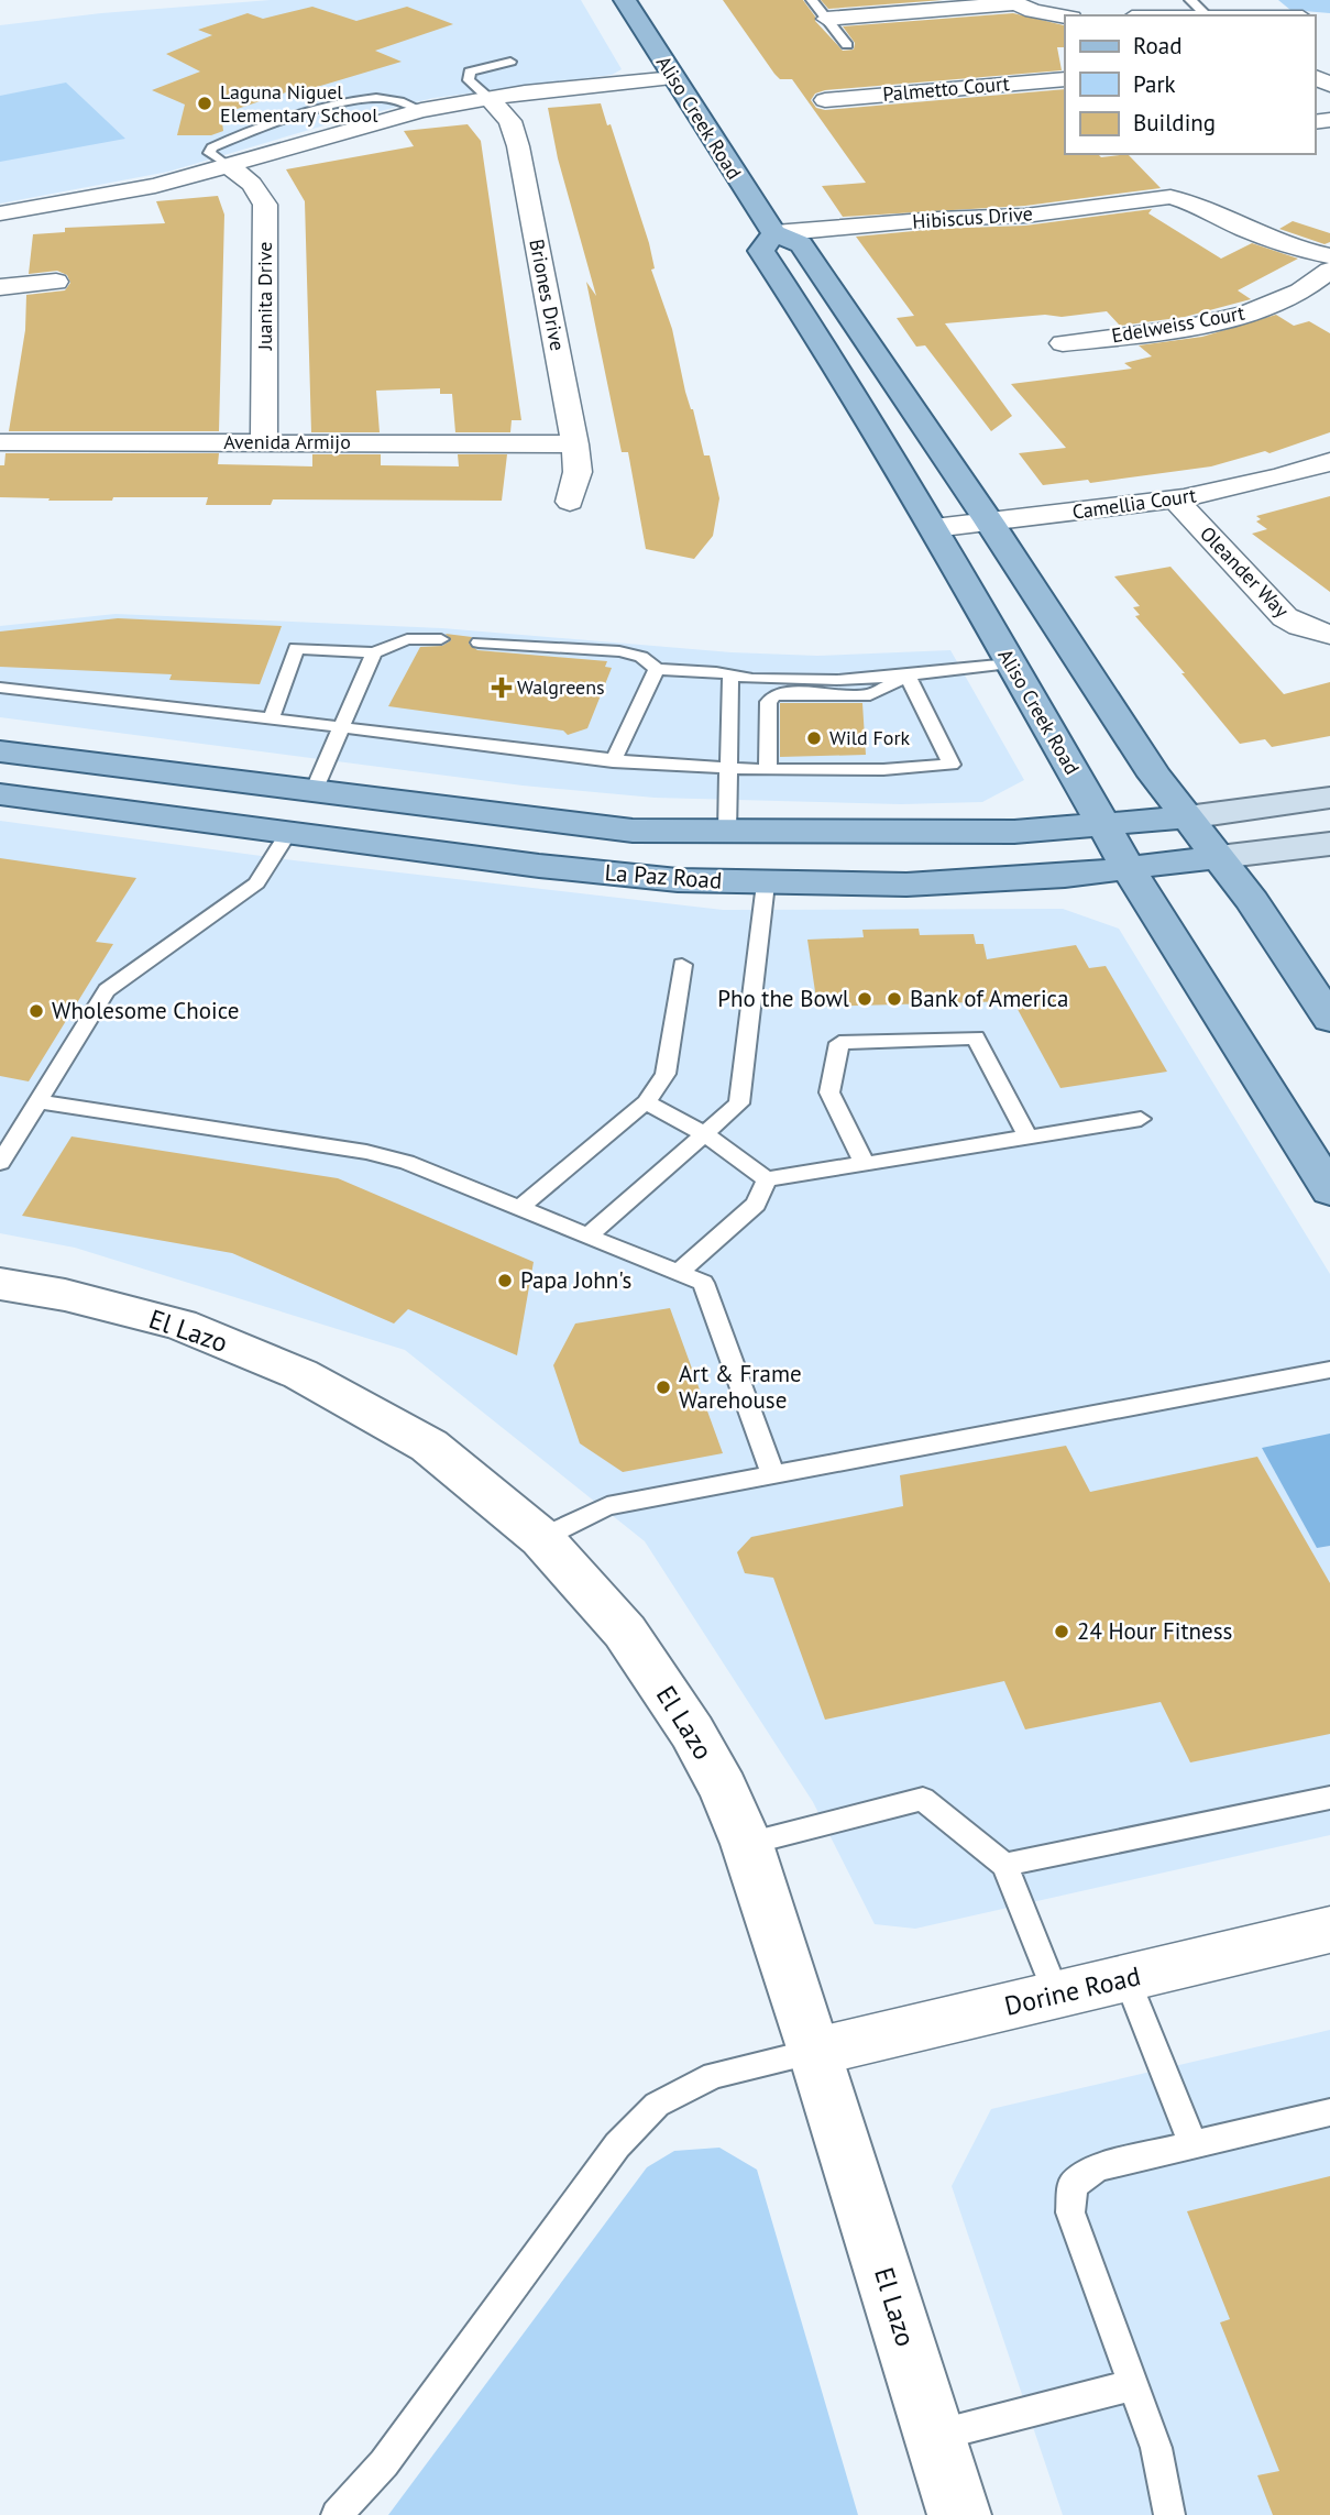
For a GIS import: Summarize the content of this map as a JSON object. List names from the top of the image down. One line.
{"streets":{"main road":["Aliso Creek Road","La Paz Road"],"street":["Palmetto Court","Hibiscus Drive","Briones Drive","Juanita Drive","Edelweiss Court","Avenida Armijo","Camellia Court","Oleander Way","El Lazo","Dorine Road"]},"crossings":[["Aliso Creek Road","Hibiscus Drive"],["Aliso Creek Road","Camellia Court"],["Aliso Creek Road","La Paz Road"],["Briones Drive","Avenida Armijo"],["Juanita Drive","Avenida Armijo"],["Camellia Court","Oleander Way"],["El Lazo","Dorine Road"]],"places":{"other":["Laguna Niguel Elementary School","Wild Fork","Pho the Bowl","Bank of America","Wholesome Choice","Papa John's","Art & Frame Warehouse","24 Hour Fitness"],"health":["Walgreens"]},"legend":["Road","Park","Building"]}
